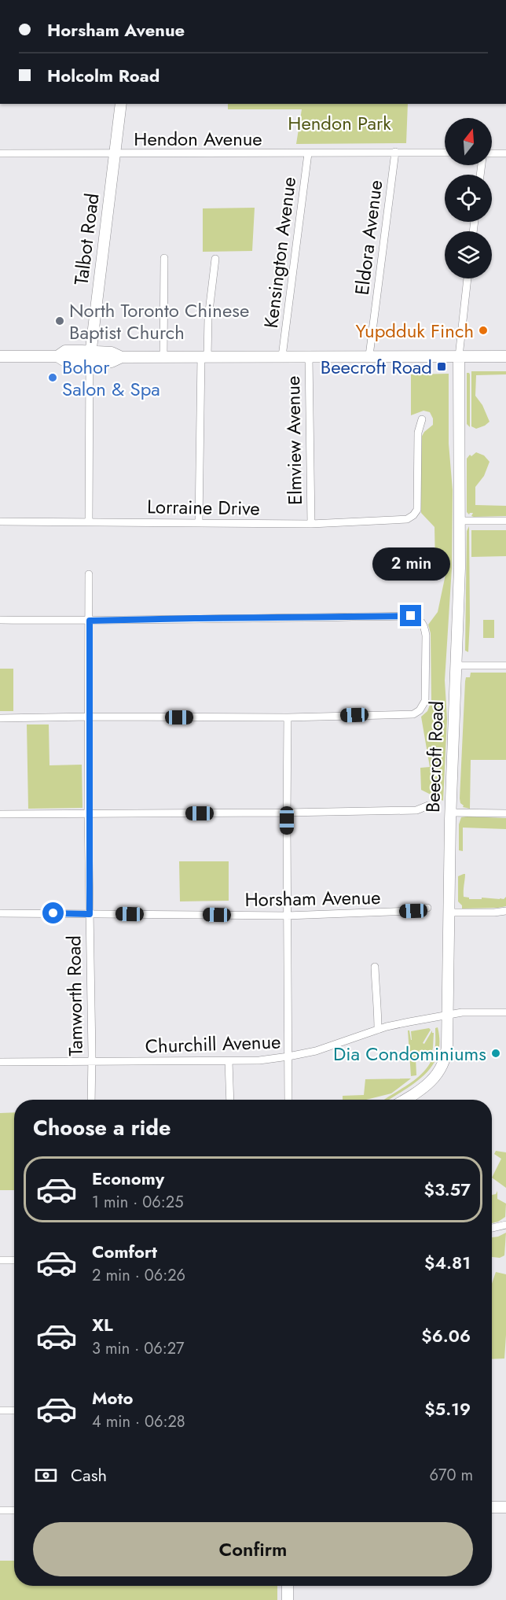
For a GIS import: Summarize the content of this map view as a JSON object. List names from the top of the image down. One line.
{"streets":{"street":["Hendon Avenue","Eldora Avenue","Talbot Road","Kensington Avenue","Elmview Avenue","Lorraine Drive","Beecroft Road","Horsham Avenue","Tamworth Road","Churchill Avenue"]},"crossings":[["Hendon Avenue","Eldora Avenue"],["Hendon Avenue","Talbot Road"],["Hendon Avenue","Kensington Avenue"],["Talbot Road","Lorraine Drive"],["Elmview Avenue","Lorraine Drive"],["Beecroft Road","Churchill Avenue"],["Horsham Avenue","Tamworth Road"],["Tamworth Road","Churchill Avenue"]],"parks":["Hendon Park"],"places":{"other":["North Toronto Chinese Baptist Church","Yupdduk Finch","Bohor Salon & Spa","Dia Condominiums"],"transit":["Beecroft Road"]},"north":"top","page":{"banner":["Horsham Avenue","Holcolm Road"],"bubble":"2 min","heading":"Choose a ride","list":[{"name":"Economy","note":"1 min · 06:25","value":"$3.57"},{"name":"Comfort","note":"2 min · 06:26","value":"$4.81"},{"name":"XL","note":"3 min · 06:27","value":"$6.06"},{"name":"Moto","note":"4 min · 06:28","value":"$5.19"}],"pay":["Cash","670 m"],"buttons":"Confirm"}}
